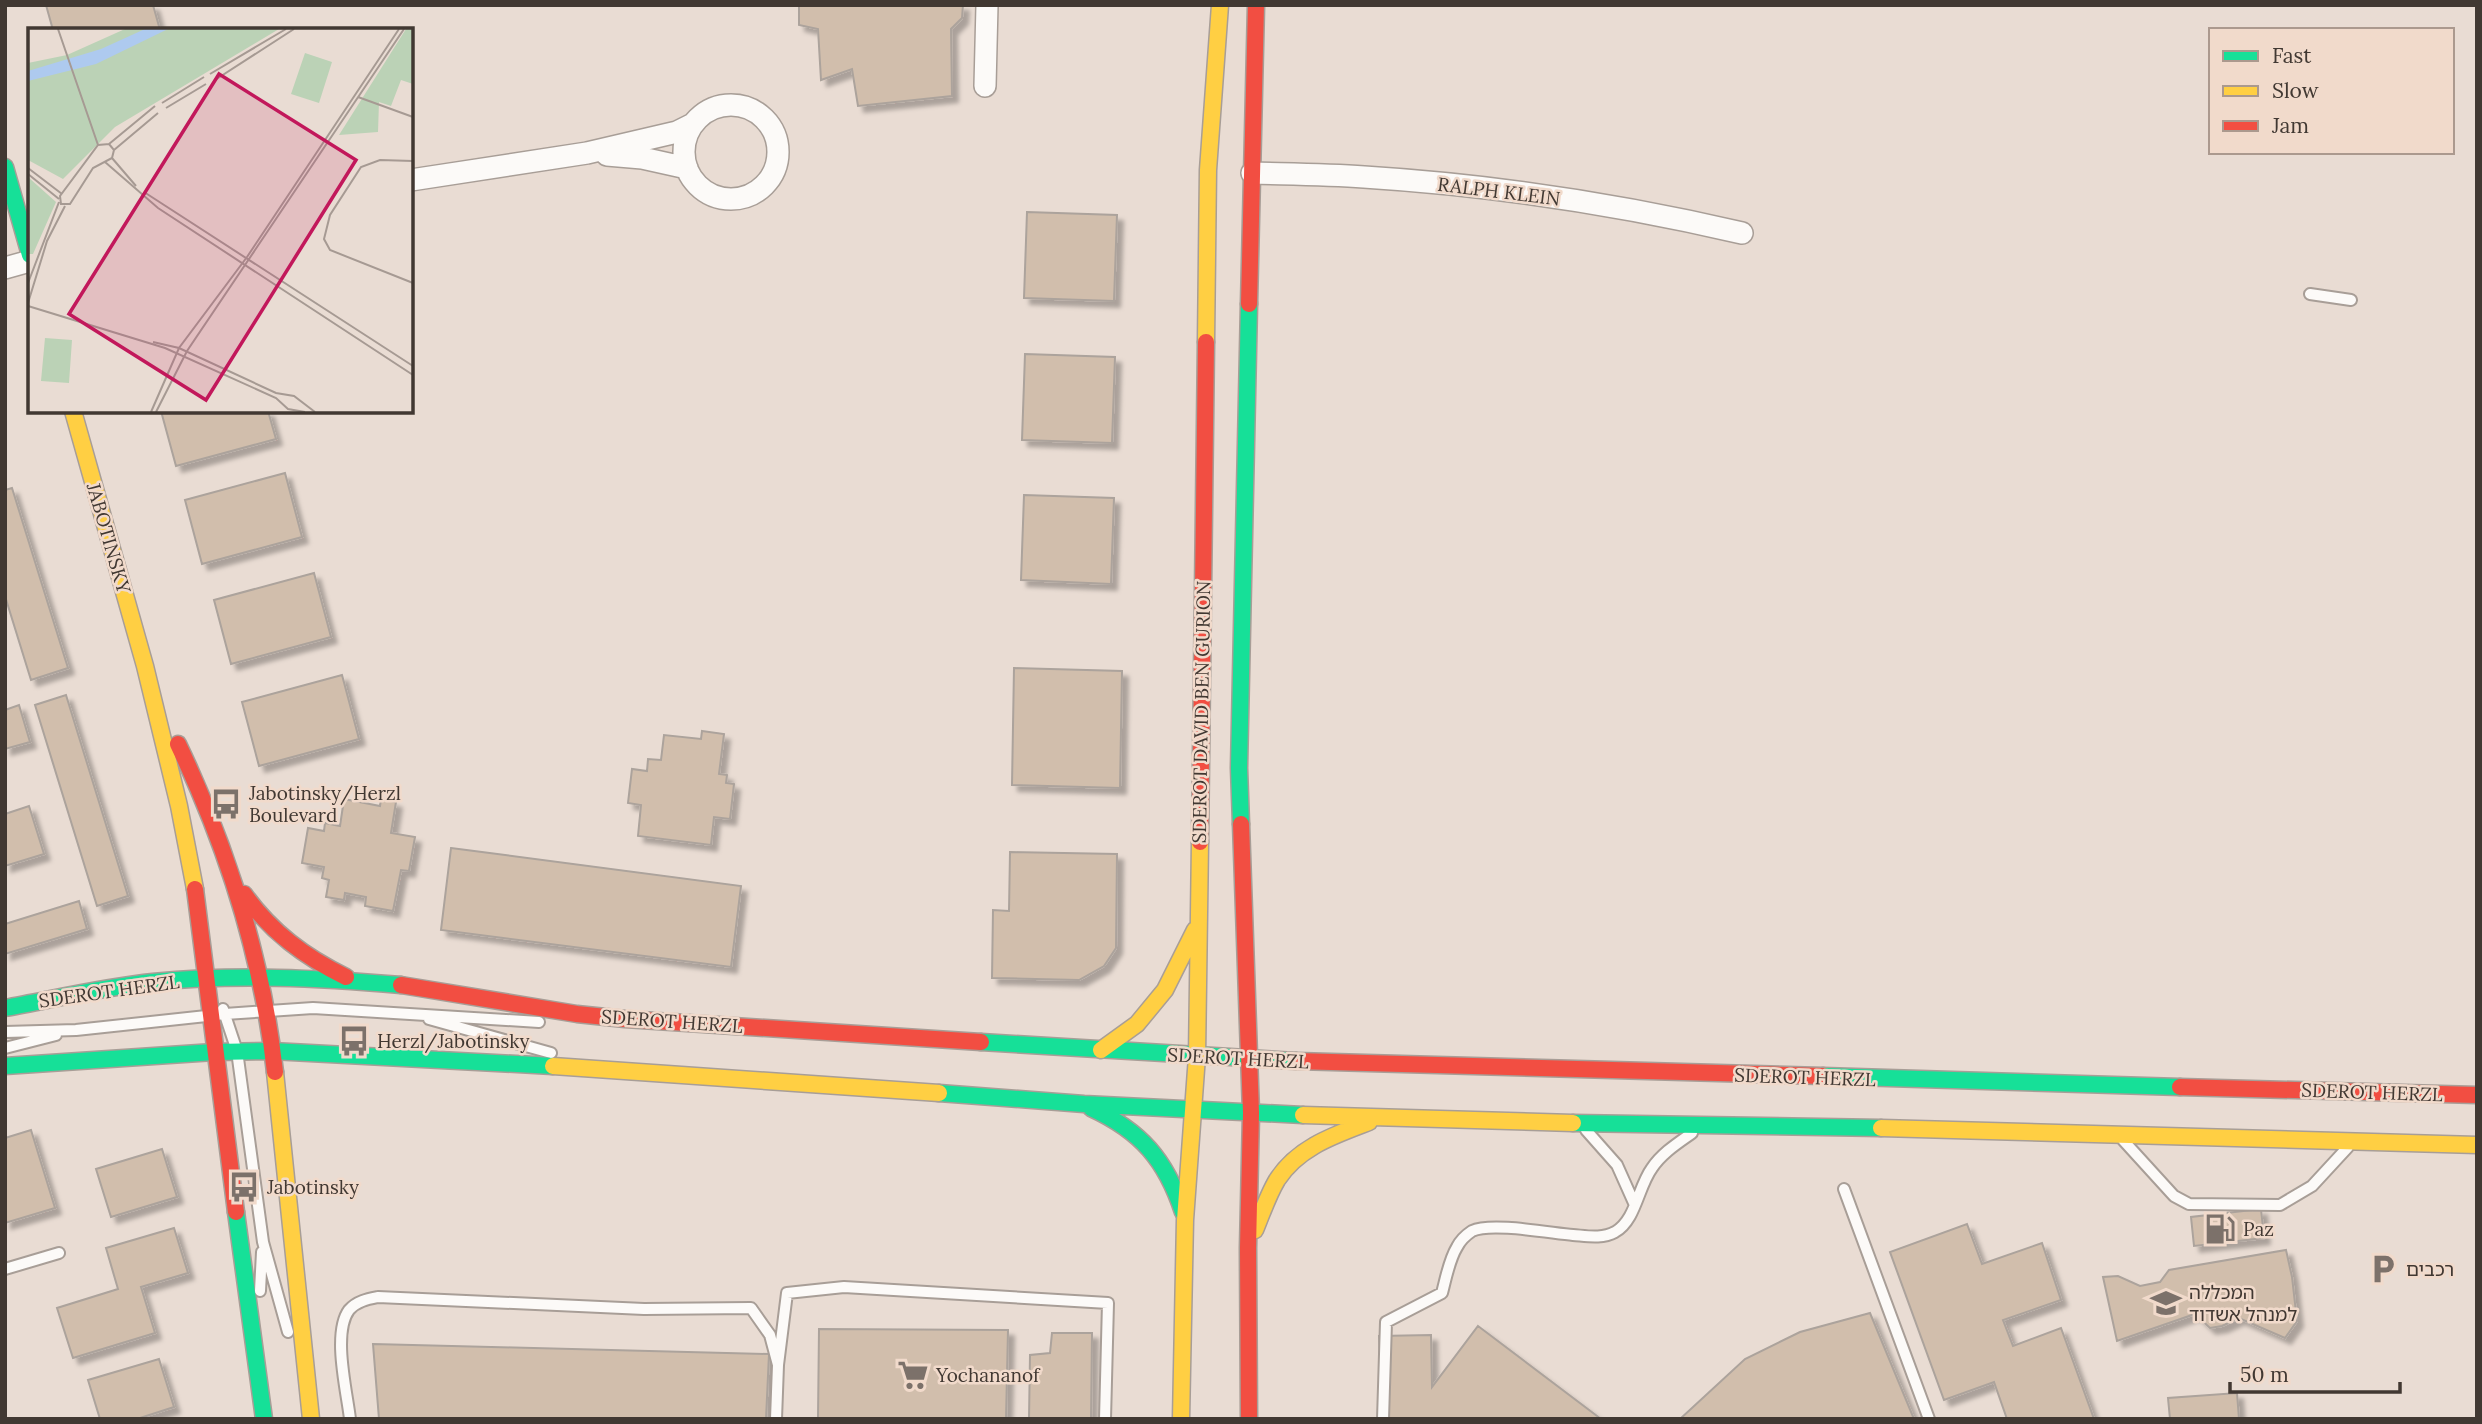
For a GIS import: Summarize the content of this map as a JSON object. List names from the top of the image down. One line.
{"streets":{"main road":["JABOTINSKY","SDEROT DAVID BEN GURION","SDEROT HERZL"],"street":["RALPH KLEIN"]},"crossings":[["RALPH KLEIN","SDEROT DAVID BEN GURION"],["JABOTINSKY","SDEROT HERZL"],["SDEROT DAVID BEN GURION","SDEROT HERZL"]],"places":{"bus stop":["Jabotinsky/Herzl Boulevard","Herzl/Jabotinsky","Jabotinsky"],"fuel station":["Paz"],"parking":["רכבים"],"school or university":["המכללה למנהל אשדוד"],"supermarket":["Yochananof"]},"legend":["Fast","Slow","Jam"],"scale_bar":"50 m"}
